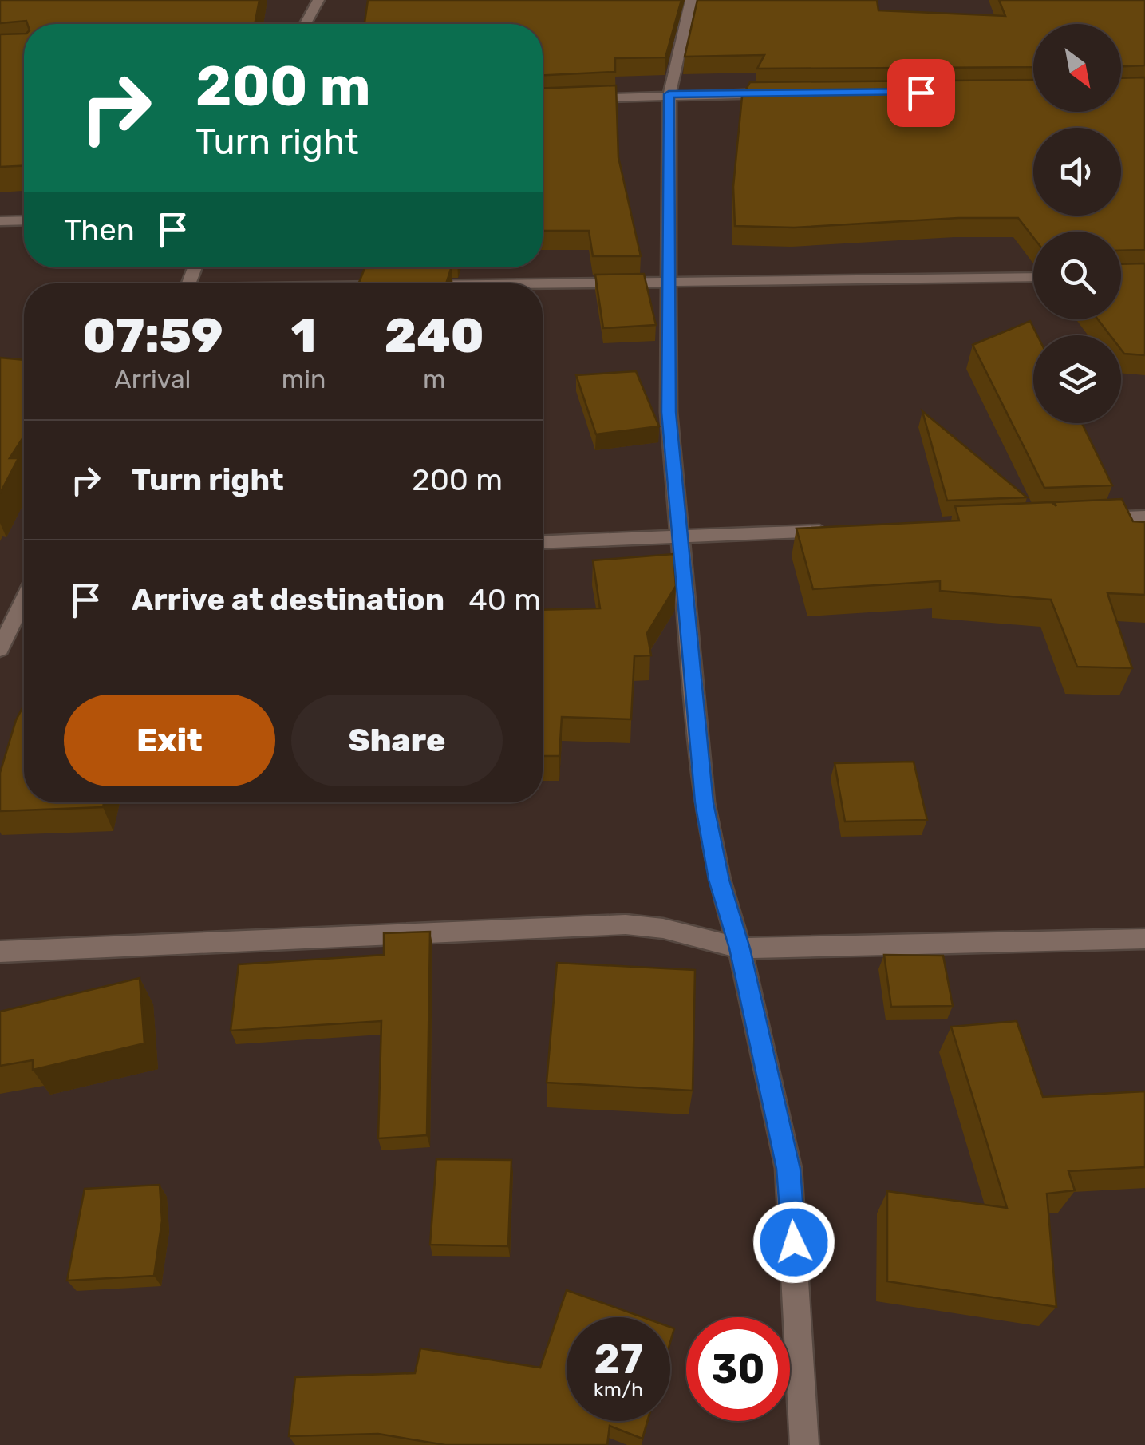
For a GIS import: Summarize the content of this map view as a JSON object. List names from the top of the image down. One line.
{"north":"bottom right","page":{"turn":["200 m","Turn right"],"then":"Then","eta":["07:59","Arrival","1","min","240","m"],"list":[{"name":"Turn right","value":"200 m"},{"name":"Arrive at destination","value":"40 m"}],"buttons":["Exit","Share"],"speed":"27 km/h","limit":"30"}}
